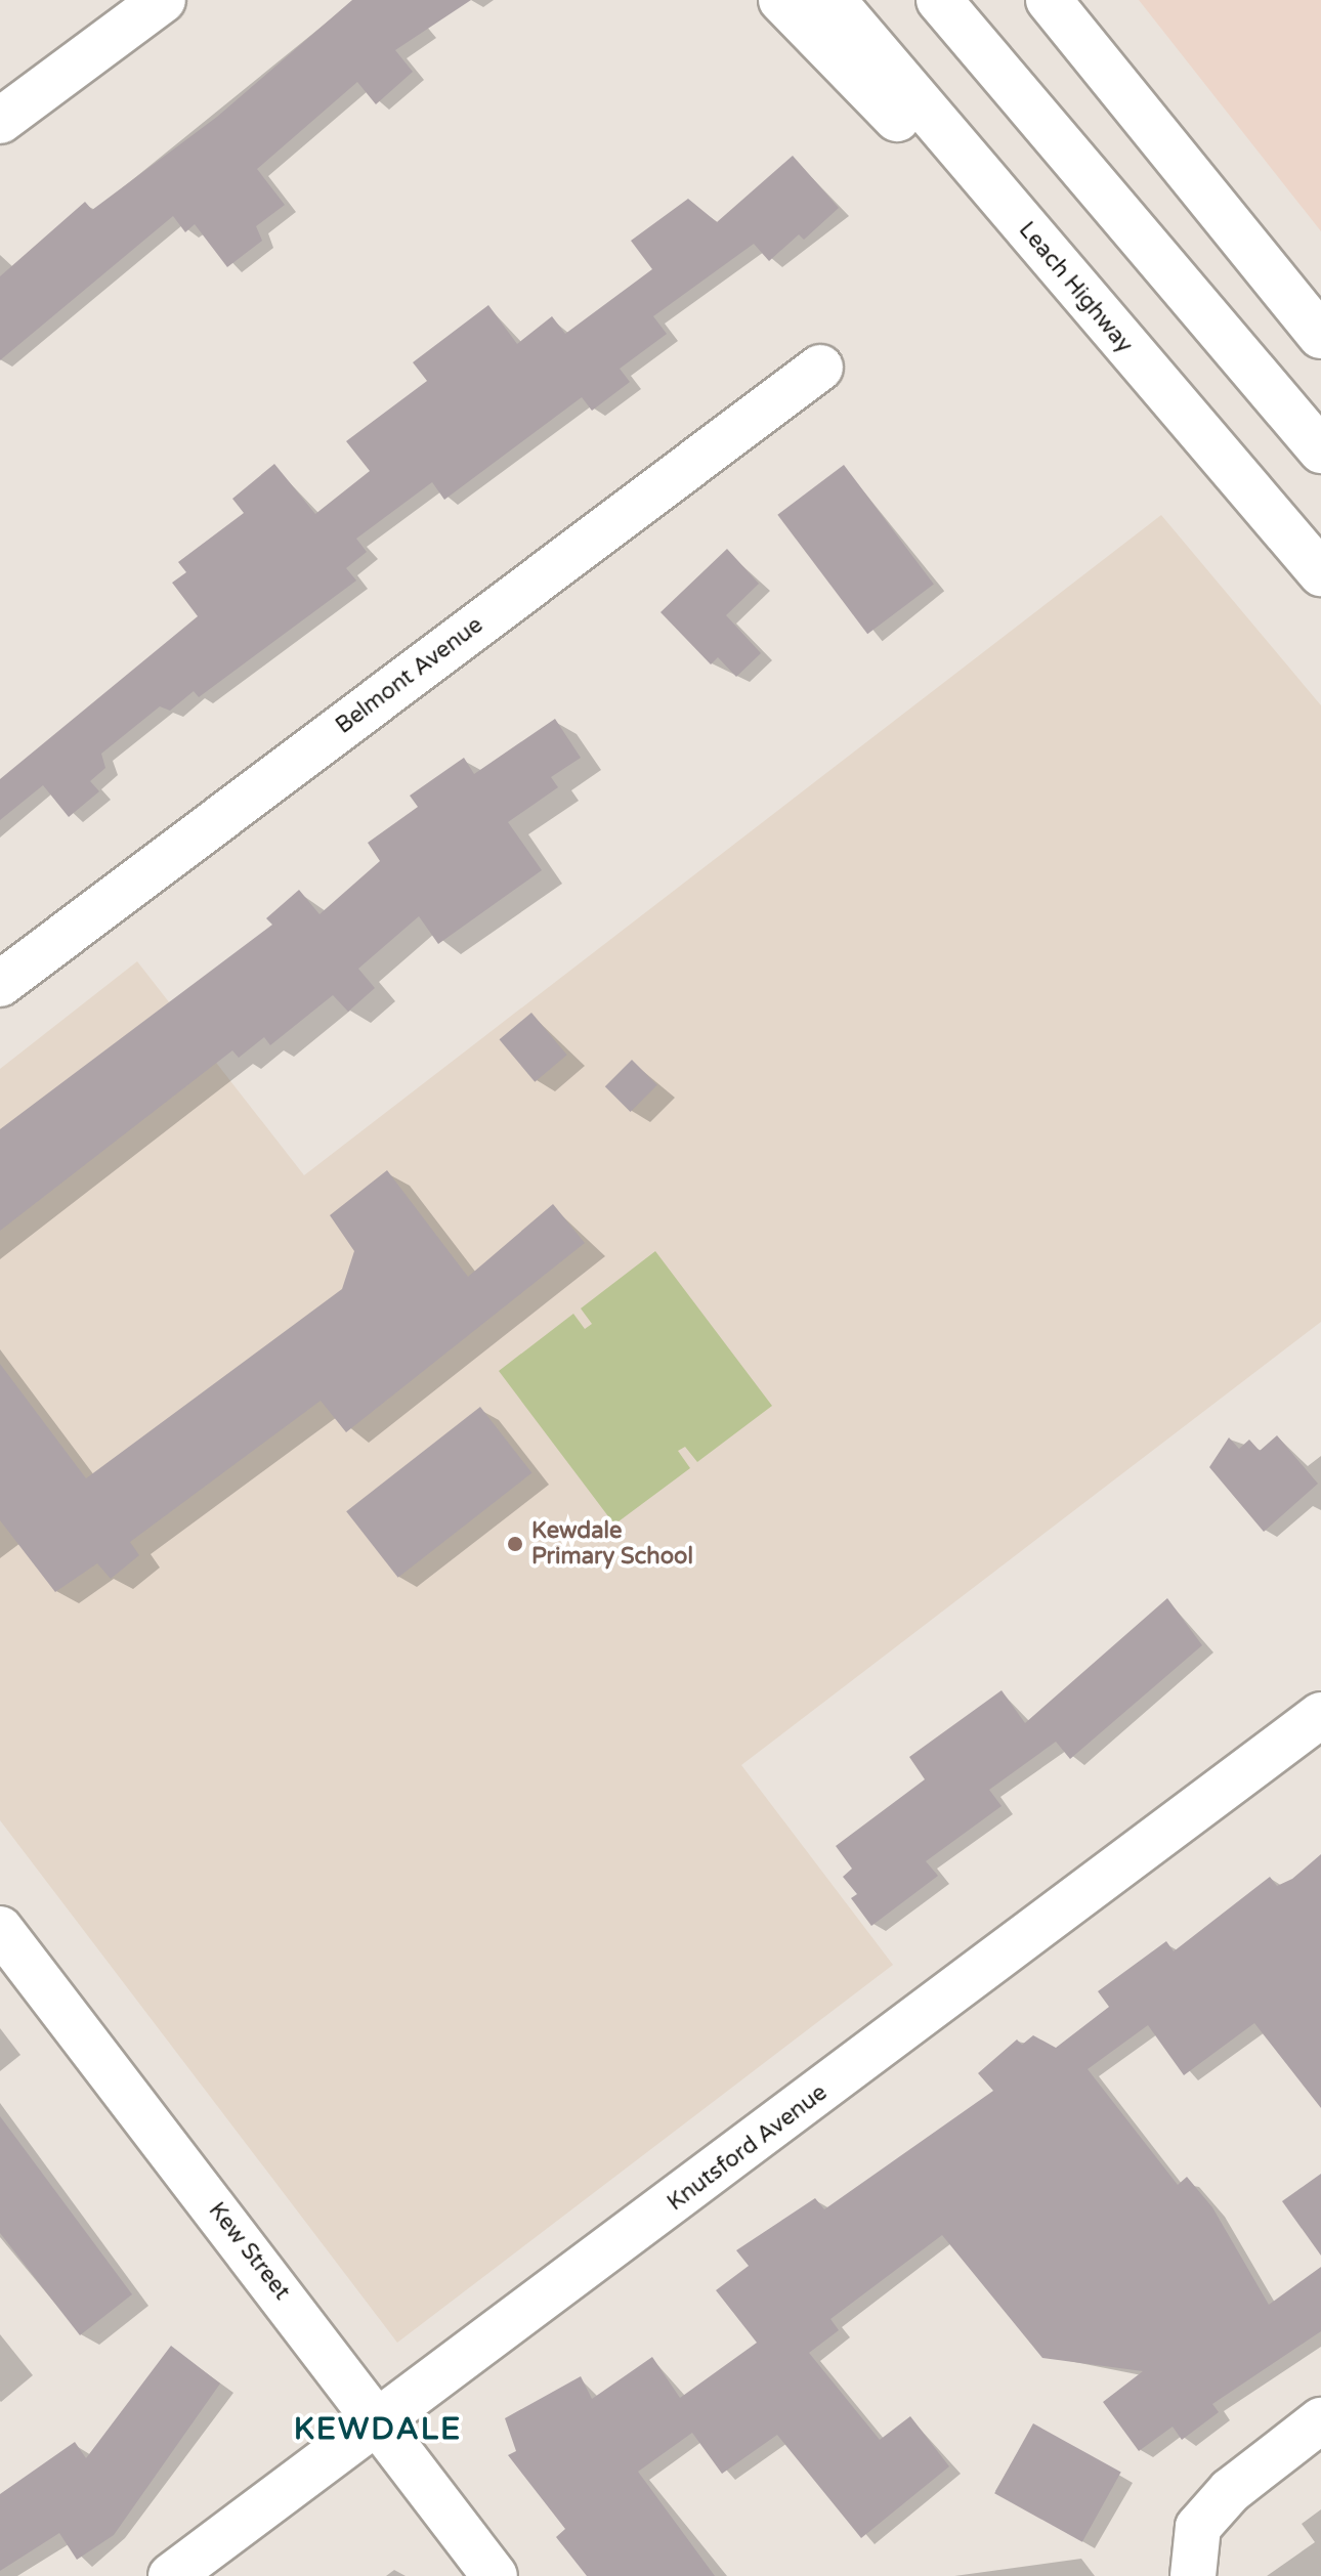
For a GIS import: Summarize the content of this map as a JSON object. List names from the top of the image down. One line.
{"streets":{"main road":["Leach Highway","Belmont Avenue","Knutsford Avenue","Kew Street"]},"crossings":[["Knutsford Avenue","Kew Street"]],"districts":["KEWDALE"],"places":["Kewdale Primary School"]}
